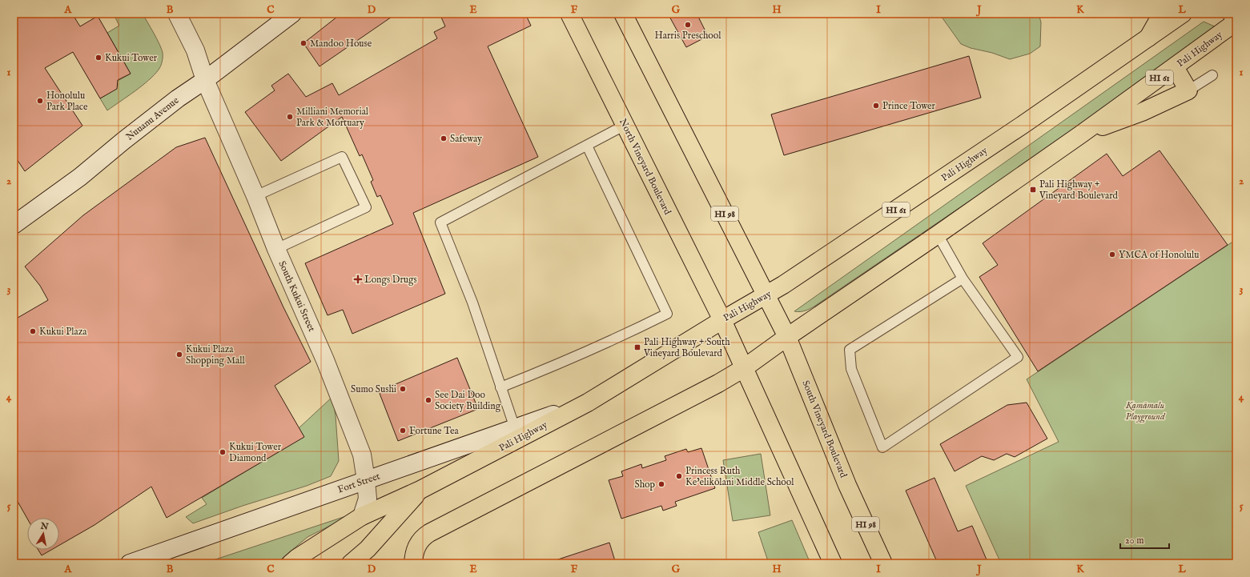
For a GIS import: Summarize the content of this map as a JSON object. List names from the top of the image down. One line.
{"streets":{"main road":["Pali Highway","HI 61","Nuuanu Avenue","North Vineyard Boulevard","HI 98","South Kukui Street","South Vineyard Boulevard","Fort Street"]},"crossings":[["Pali Highway","North Vineyard Boulevard"],["Pali Highway","HI 98"],["Pali Highway","South Kukui Street"],["Pali Highway","South Vineyard Boulevard"],["Pali Highway","Fort Street"],["Nuuanu Avenue","South Kukui Street"],["HI 98","South Vineyard Boulevard"],["South Kukui Street","Fort Street"]],"parks":["Kamāmalu Playground"],"places":{"other":["Harris Preschool","Mandoo House","Kukui Tower","Honolulu Park Place","Prince Tower","Milliani Memorial Park & Mortuary","Safeway","YMCA of Honolulu","Kukui Plaza","Kukui Plaza Shopping Mall","Sumo Sushi","See Dai Doo Society Building","Fortune Tea","Kukui Tower Diamond","Princess Ruth Ke’elikōlani Middle School","Shop"],"transit":["Pali Highway + Vineyard Boulevard","Pali Highway + South Vineyard Boulevard"],"health":["Longs Drugs"]},"scale_bar":"20 m","north":"top","grid":{"columns":["A","B","C","D","E","F","G","H","I","J","K","L"],"rows":["1","2","3","4","5"]}}
